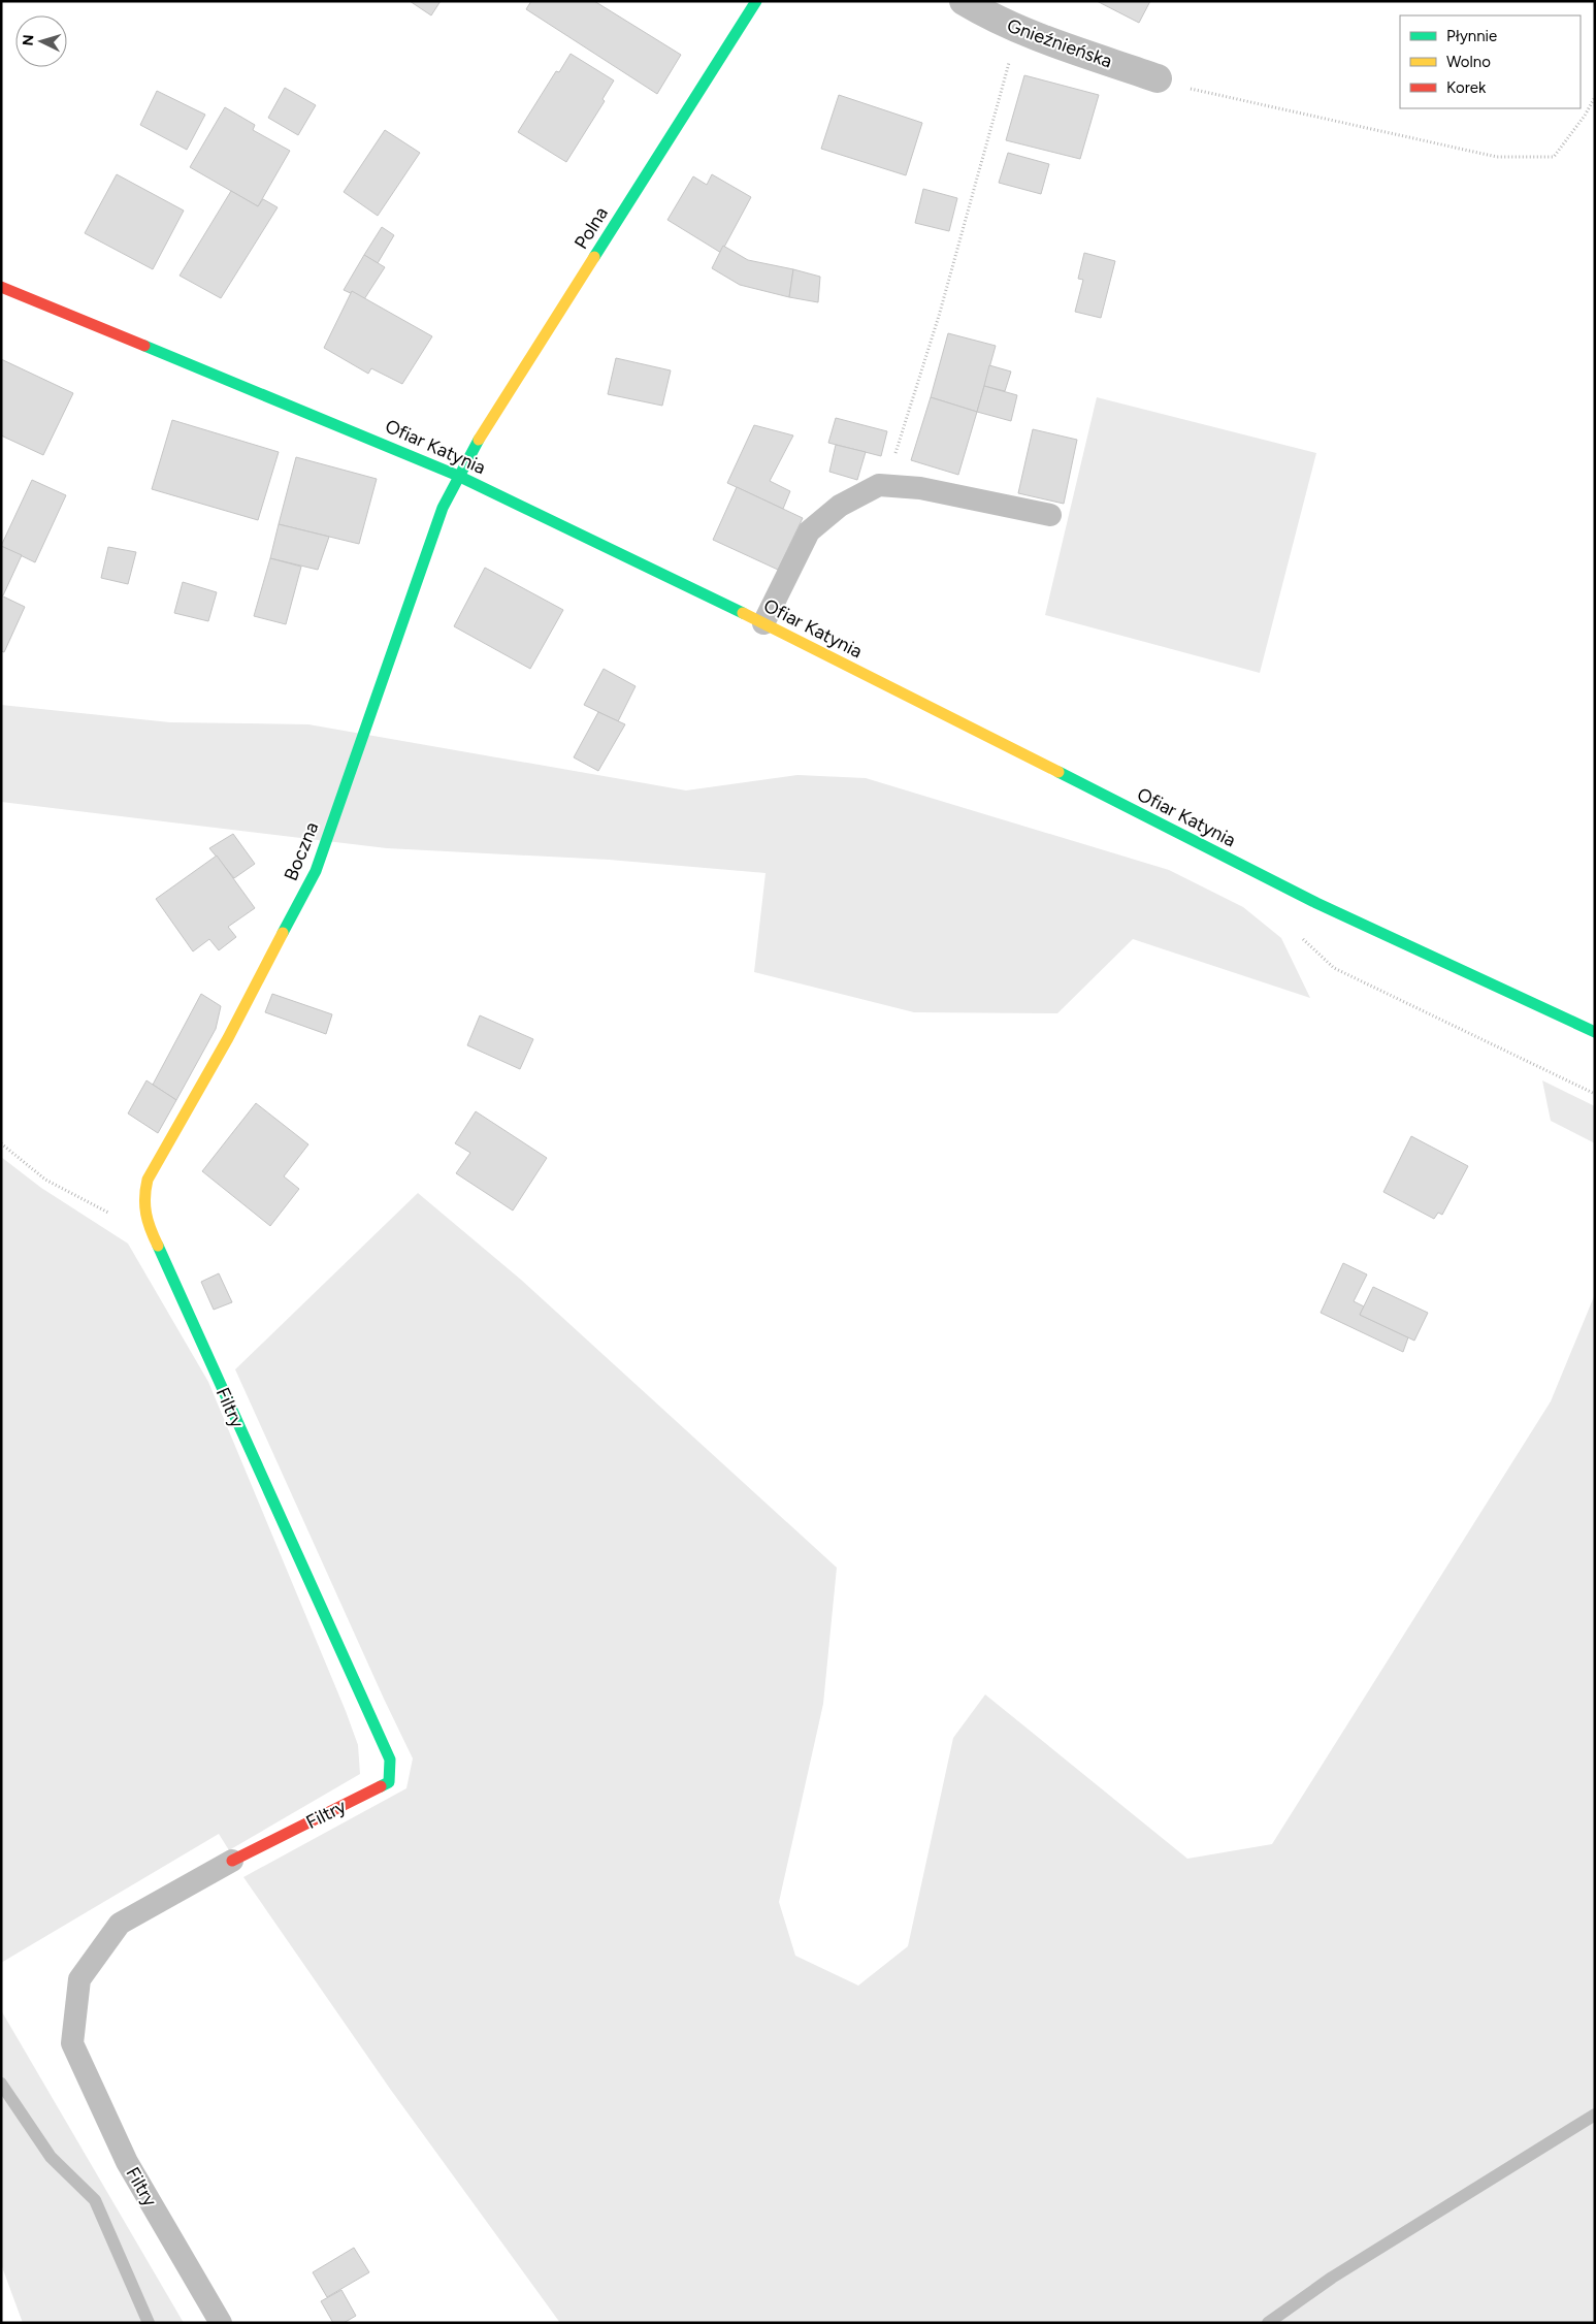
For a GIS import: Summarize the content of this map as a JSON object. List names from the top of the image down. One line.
{"streets":{"street":["Gnieźnieńska","Polna","Ofiar Katynia","Boczna","Filtry"]},"crossings":[["Polna","Ofiar Katynia"],["Polna","Boczna"],["Ofiar Katynia","Boczna"],["Boczna","Filtry"]],"legend":["Płynnie","Wolno","Korek"],"north":"left"}
